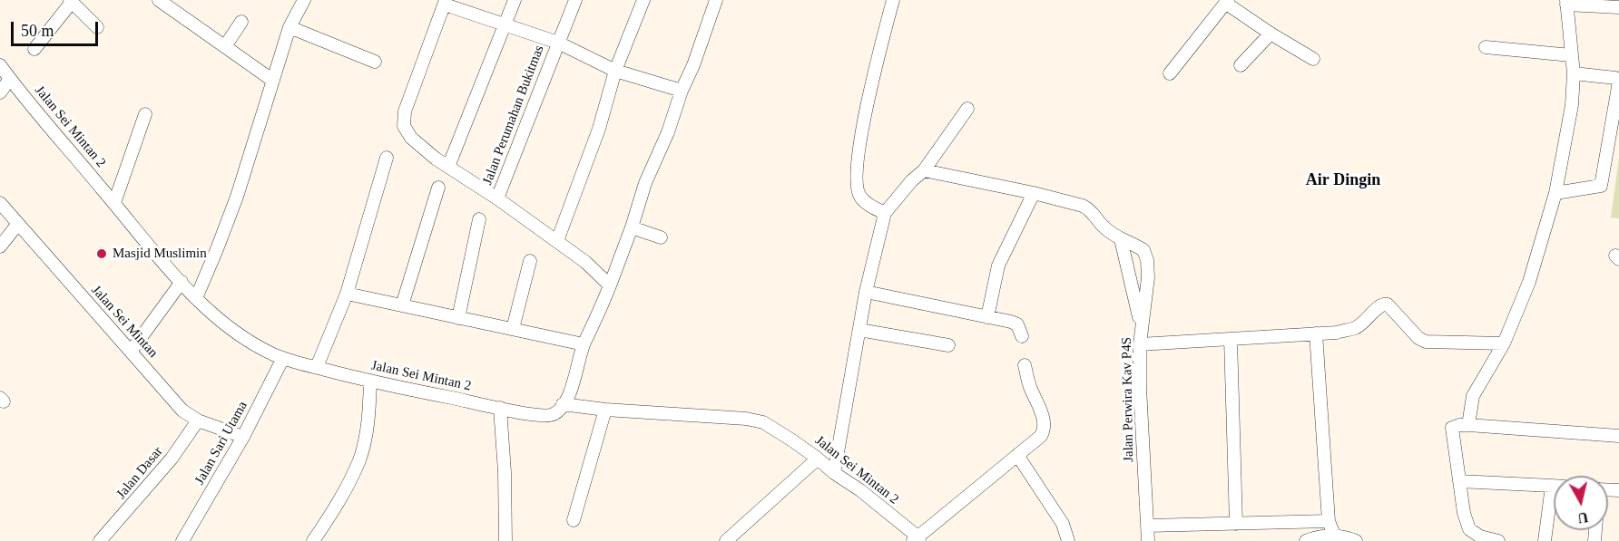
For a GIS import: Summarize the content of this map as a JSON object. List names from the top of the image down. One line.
{"streets":{"street":["Jalan Perumahan Bukitmas","Jalan Sei Mintan 2","Jalan Sei Mintan","Jalan Perwira Kav P4S","Jalan Sari Utama","Jalan Dasar"]},"crossings":[["Jalan Sei Mintan 2","Jalan Sari Utama"],["Jalan Sei Mintan","Jalan Sari Utama"],["Jalan Sei Mintan","Jalan Dasar"]],"districts":["Air Dingin"],"places":["Masjid Muslimin"],"scale_bar":"50 m","north":"bottom"}
